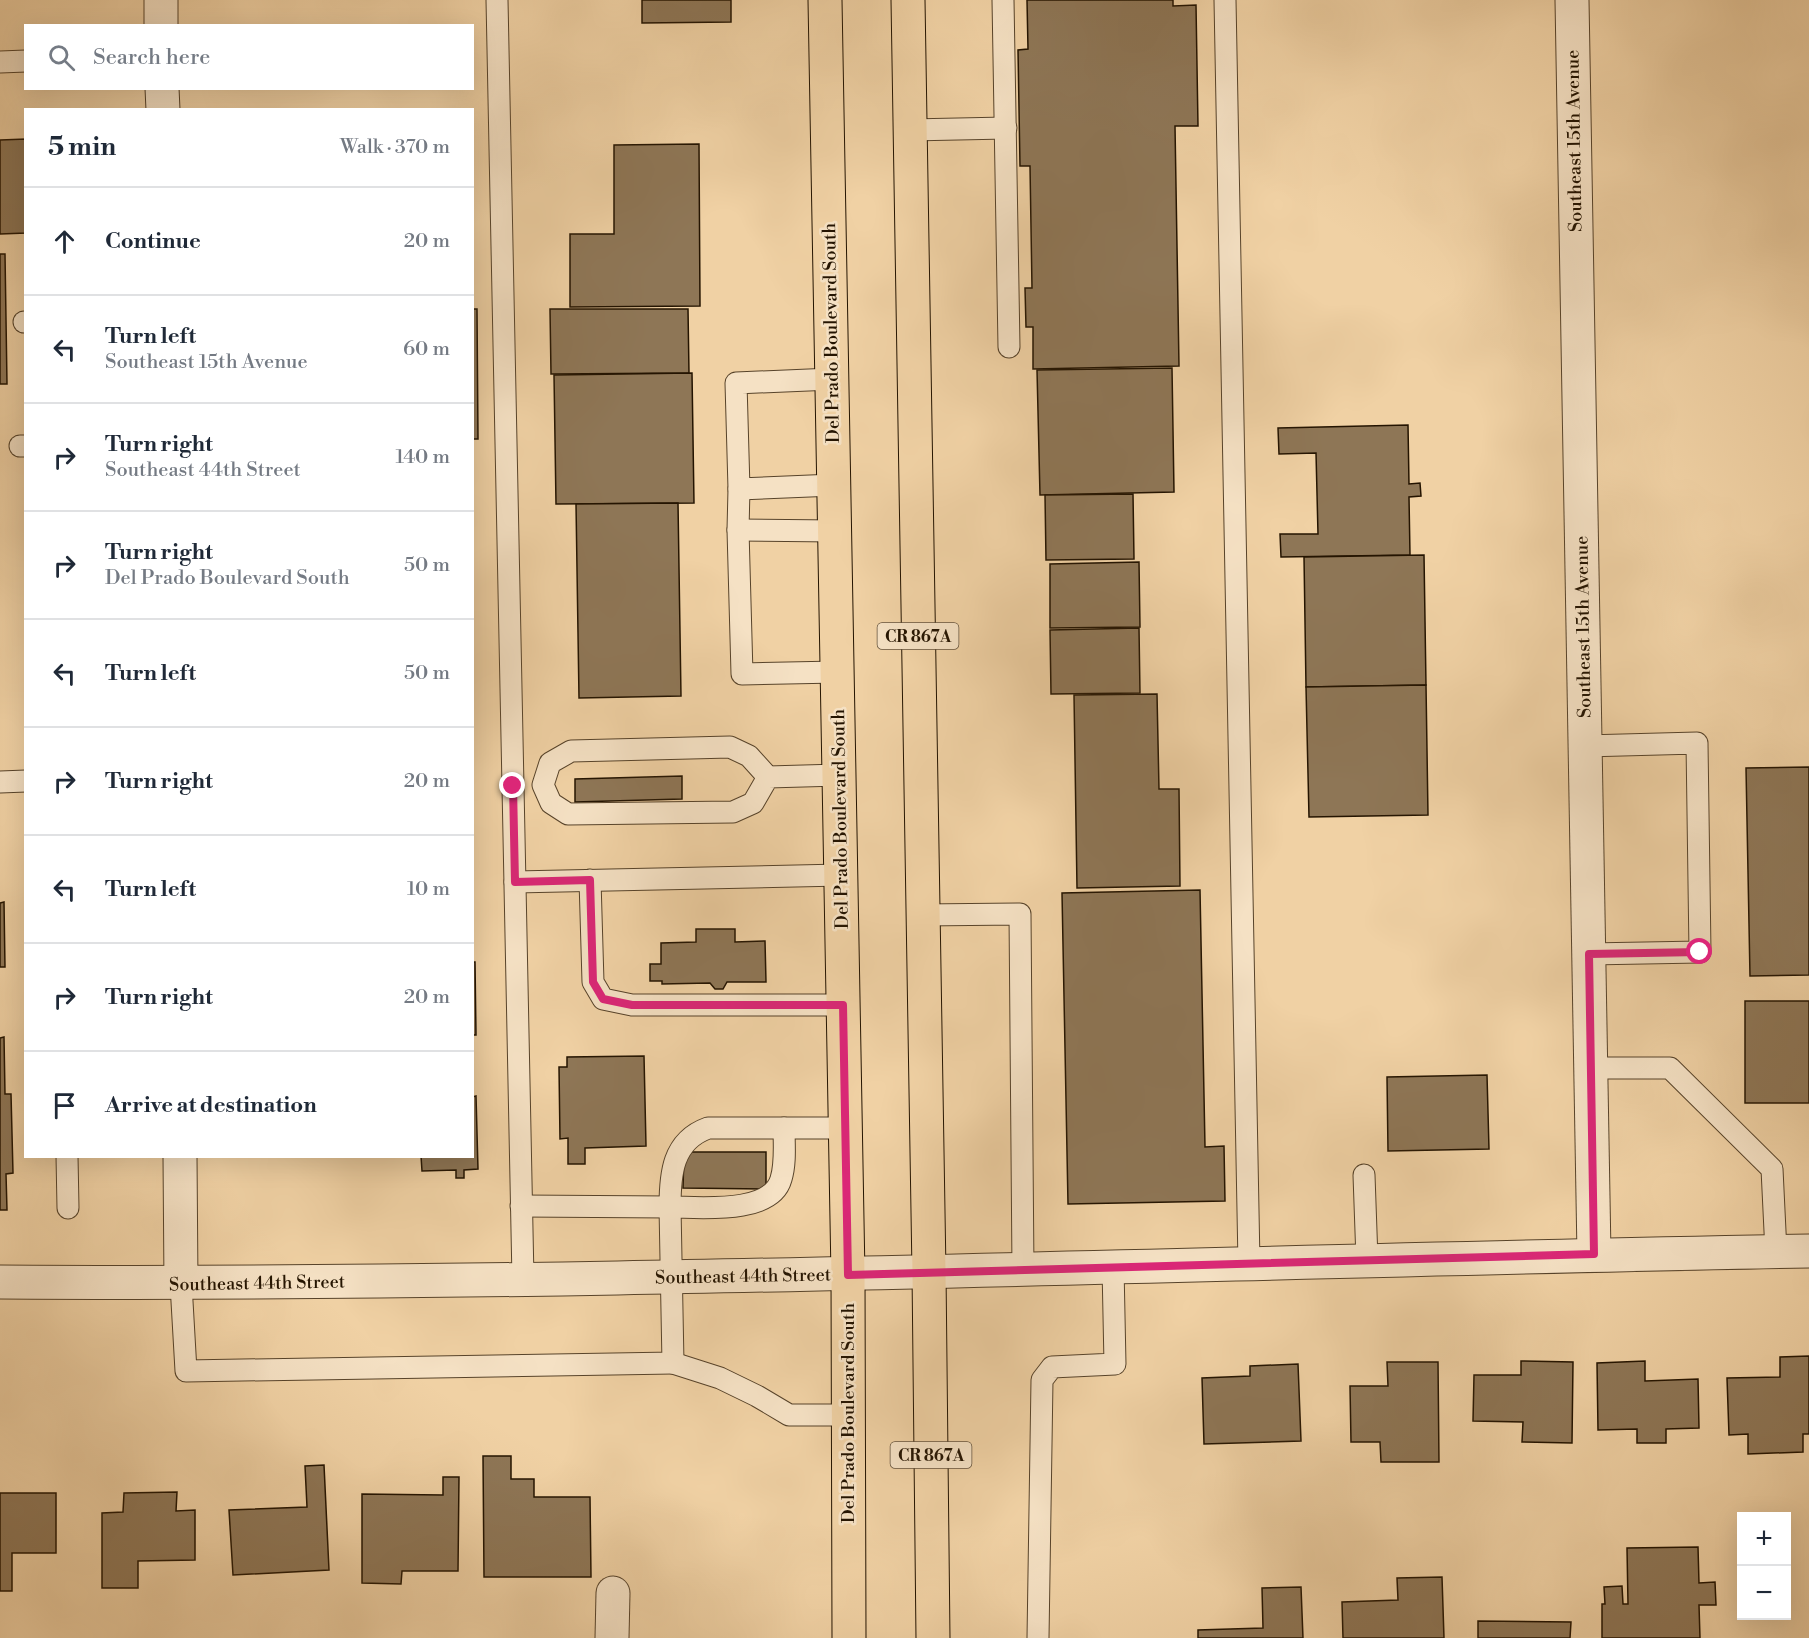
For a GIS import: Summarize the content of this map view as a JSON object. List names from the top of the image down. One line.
{"streets":{"main road":["Del Prado Boulevard South","CR 867A"],"street":["Southeast 15th Avenue","Southeast 44th Street"]},"crossings":[["Southeast 15th Avenue","Southeast 44th Street"],["Del Prado Boulevard South","Southeast 44th Street"],["CR 867A","Southeast 44th Street"]],"page":{"search":"Search here","heading":["5 min","Walk · 370 m"],"list":[["Continue","20 m"],["Turn left","Southeast 15th Avenue","60 m"],["Turn right","Southeast 44th Street","140 m"],["Turn right","Del Prado Boulevard South","50 m"],["Turn left","50 m"],["Turn right","20 m"],["Turn left","10 m"],["Turn right","20 m"],"Arrive at destination"],"map_buttons":["+","−"]}}
